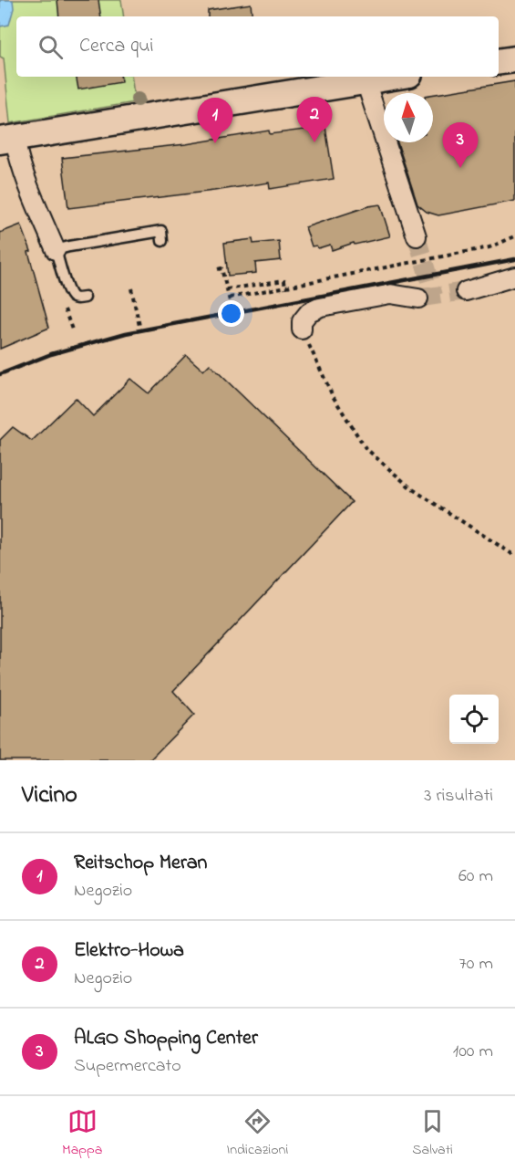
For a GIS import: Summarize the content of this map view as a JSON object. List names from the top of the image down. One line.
{"north":"top","page":{"search":"Cerca qui","pins":["2","1","3"],"heading":["Vicino","3 risultati"],"list":[{"mark":"1","name":"Reitschop Meran","note":"Negozio","value":"60 m"},{"mark":"2","name":"Elektro-Howa","note":"Negozio","value":"70 m"},{"mark":"3","name":"ALGO Shopping Center","note":"Supermercato","value":"100 m"}],"nav":["Mappa","Indicazioni","Salvati"]}}
